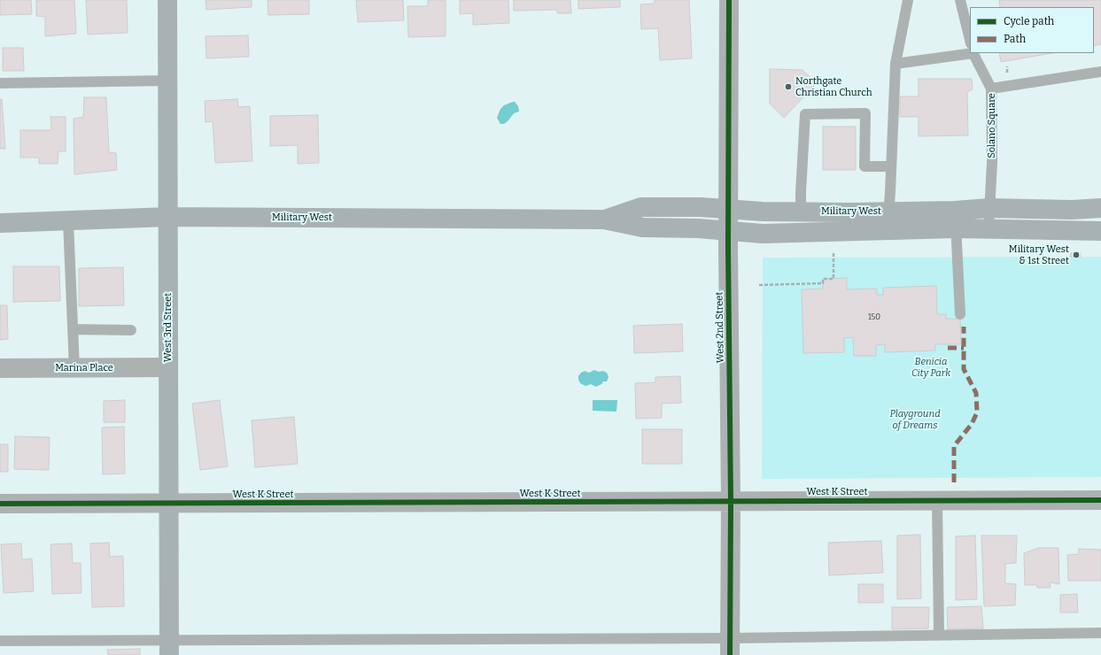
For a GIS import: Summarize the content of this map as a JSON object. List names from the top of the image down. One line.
{"streets":{"main road":["Military West","West 3rd Street"],"street":["West 2nd Street","Marina Place","West K Street"],"lane":["Solano Square"]},"crossings":[["Solano Square","Military West"],["Military West","West 3rd Street"],["Military West","West 2nd Street"],["West 3rd Street","Marina Place"],["West 3rd Street","West K Street"],["West 2nd Street","West K Street"]],"parks":["Benicia City Park","Playground of Dreams"],"places":["Northgate Christian Church","Military West & 1st Street"],"house_numbers":["150"],"legend":["Cycle path","Path"]}
